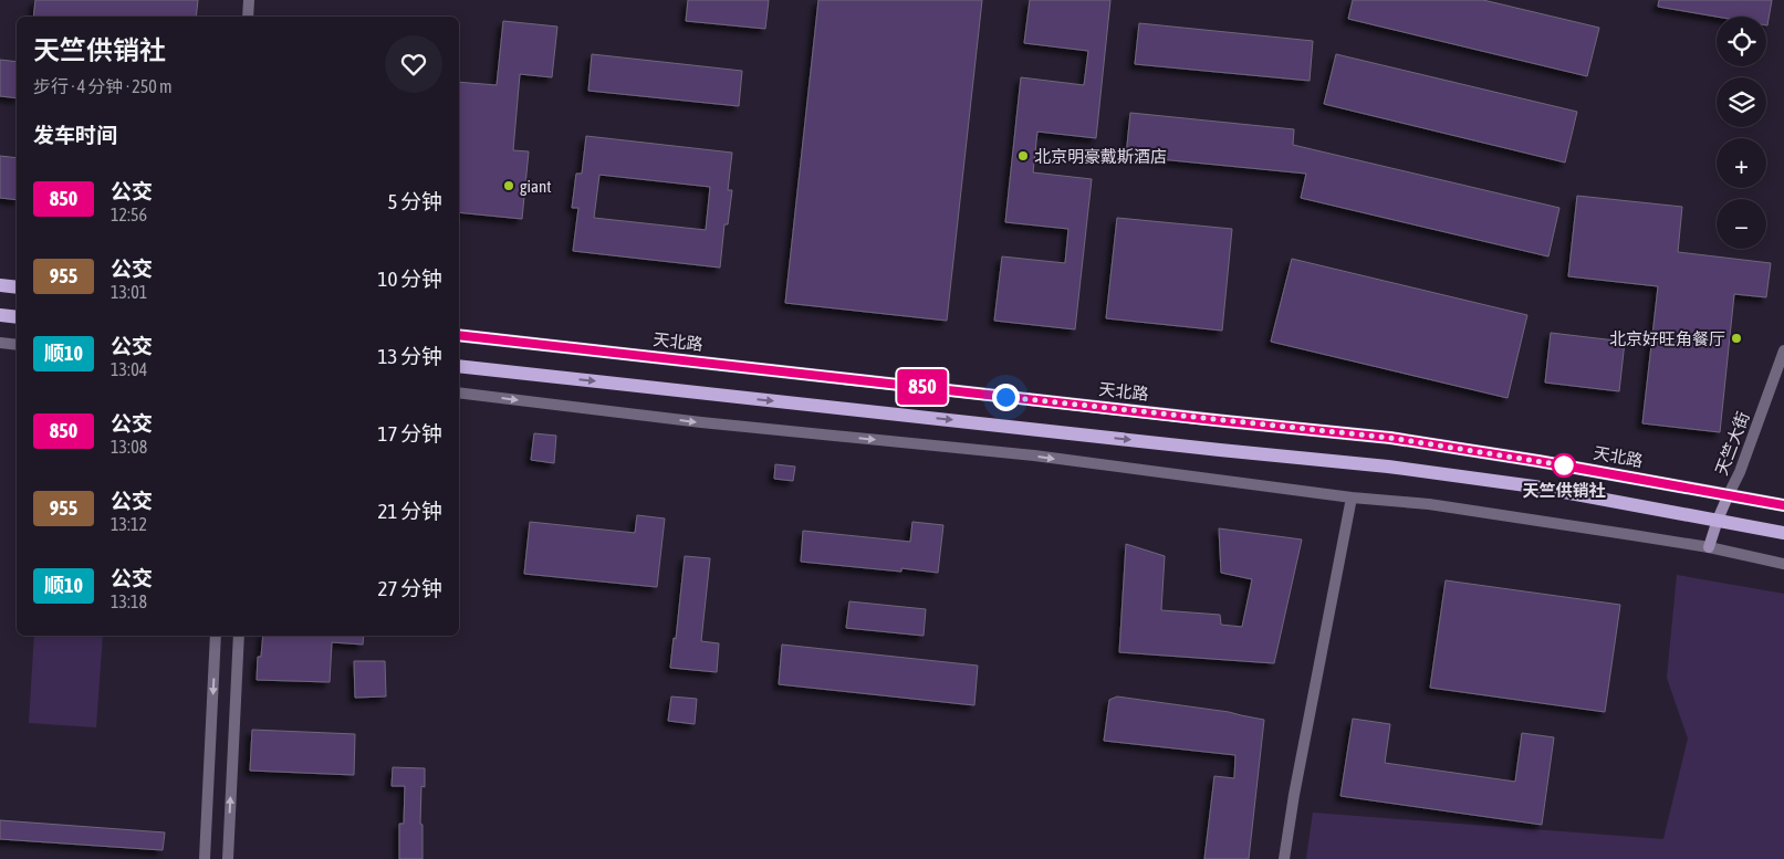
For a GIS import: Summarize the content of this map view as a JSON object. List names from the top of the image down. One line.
{"streets":{"main road":["天北路"],"street":["天竺大街"]},"crossings":[["天北路","天竺大街"]],"places":["北京明豪戴斯酒店","giant","北京好旺角餐厅","天竺供销社"],"lines":["bus line 850"],"page":{"on_map":"850","map_buttons":["+","−"],"heading":[["天竺供销社","步行 · 4 分钟 · 250 m"],"发车时间"],"list":[{"mark":"850","name":"公交","note":"12:56","value":"5 分钟"},{"mark":"955","name":"公交","note":"13:01","value":"10 分钟"},{"mark":"顺10","name":"公交","note":"13:04","value":"13 分钟"},{"mark":"850","name":"公交","note":"13:08","value":"17 分钟"},{"mark":"955","name":"公交","note":"13:12","value":"21 分钟"},{"mark":"顺10","name":"公交","note":"13:18","value":"27 分钟"}]}}
